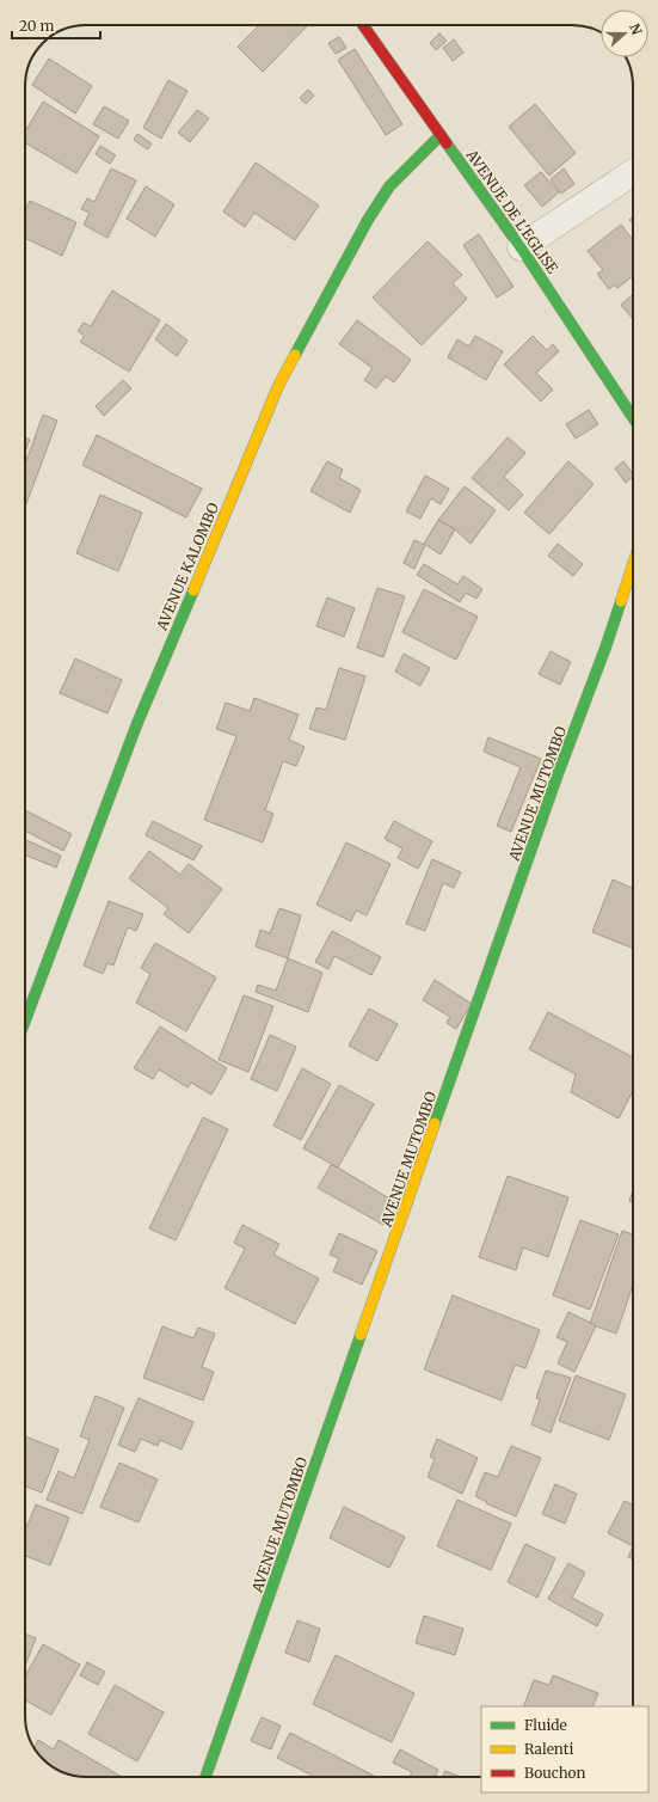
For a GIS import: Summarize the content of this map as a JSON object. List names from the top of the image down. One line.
{"streets":{"street":["AVENUE DE L'EGLISE","AVENUE KALOMBO","AVENUE MUTOMBO"]},"crossings":[["AVENUE DE L'EGLISE","AVENUE KALOMBO"]],"legend":["Fluide","Ralenti","Bouchon"],"scale_bar":"20 m","north":"right"}
